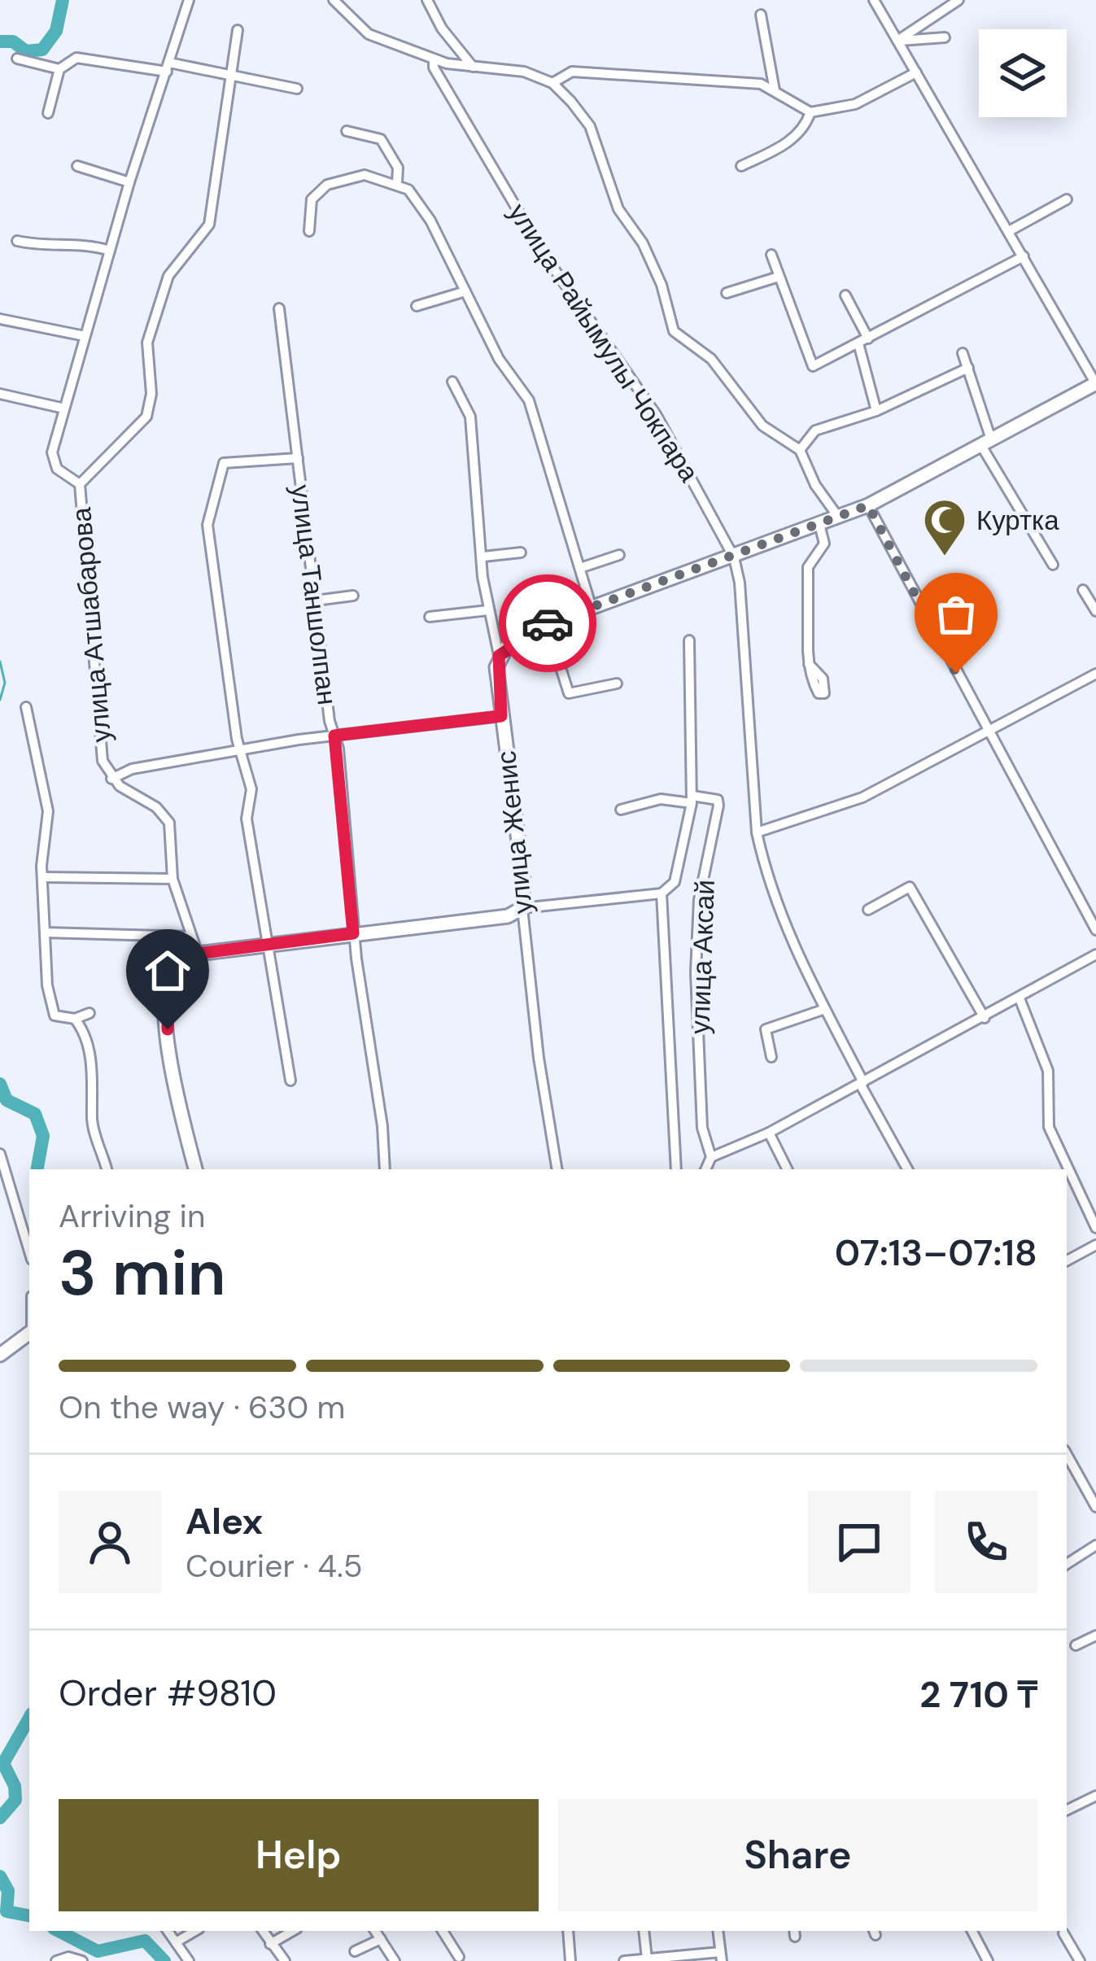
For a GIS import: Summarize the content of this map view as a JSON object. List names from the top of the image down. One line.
{"streets":{"main road":["улица Женис"],"street":["улица Райымулы Чокпара","улица Таншолпан","улица Атшабарова","улица Аксай"]},"places":{"mosque":["Куртка"]},"page":{"heading":["3 min","Arriving in","07:13–07:18"],"panel":["Alex","Courier · 4.5","Order #9810","2 710 ₸"],"bar":"On the way · 630 m","buttons":["Help","Share"]}}
